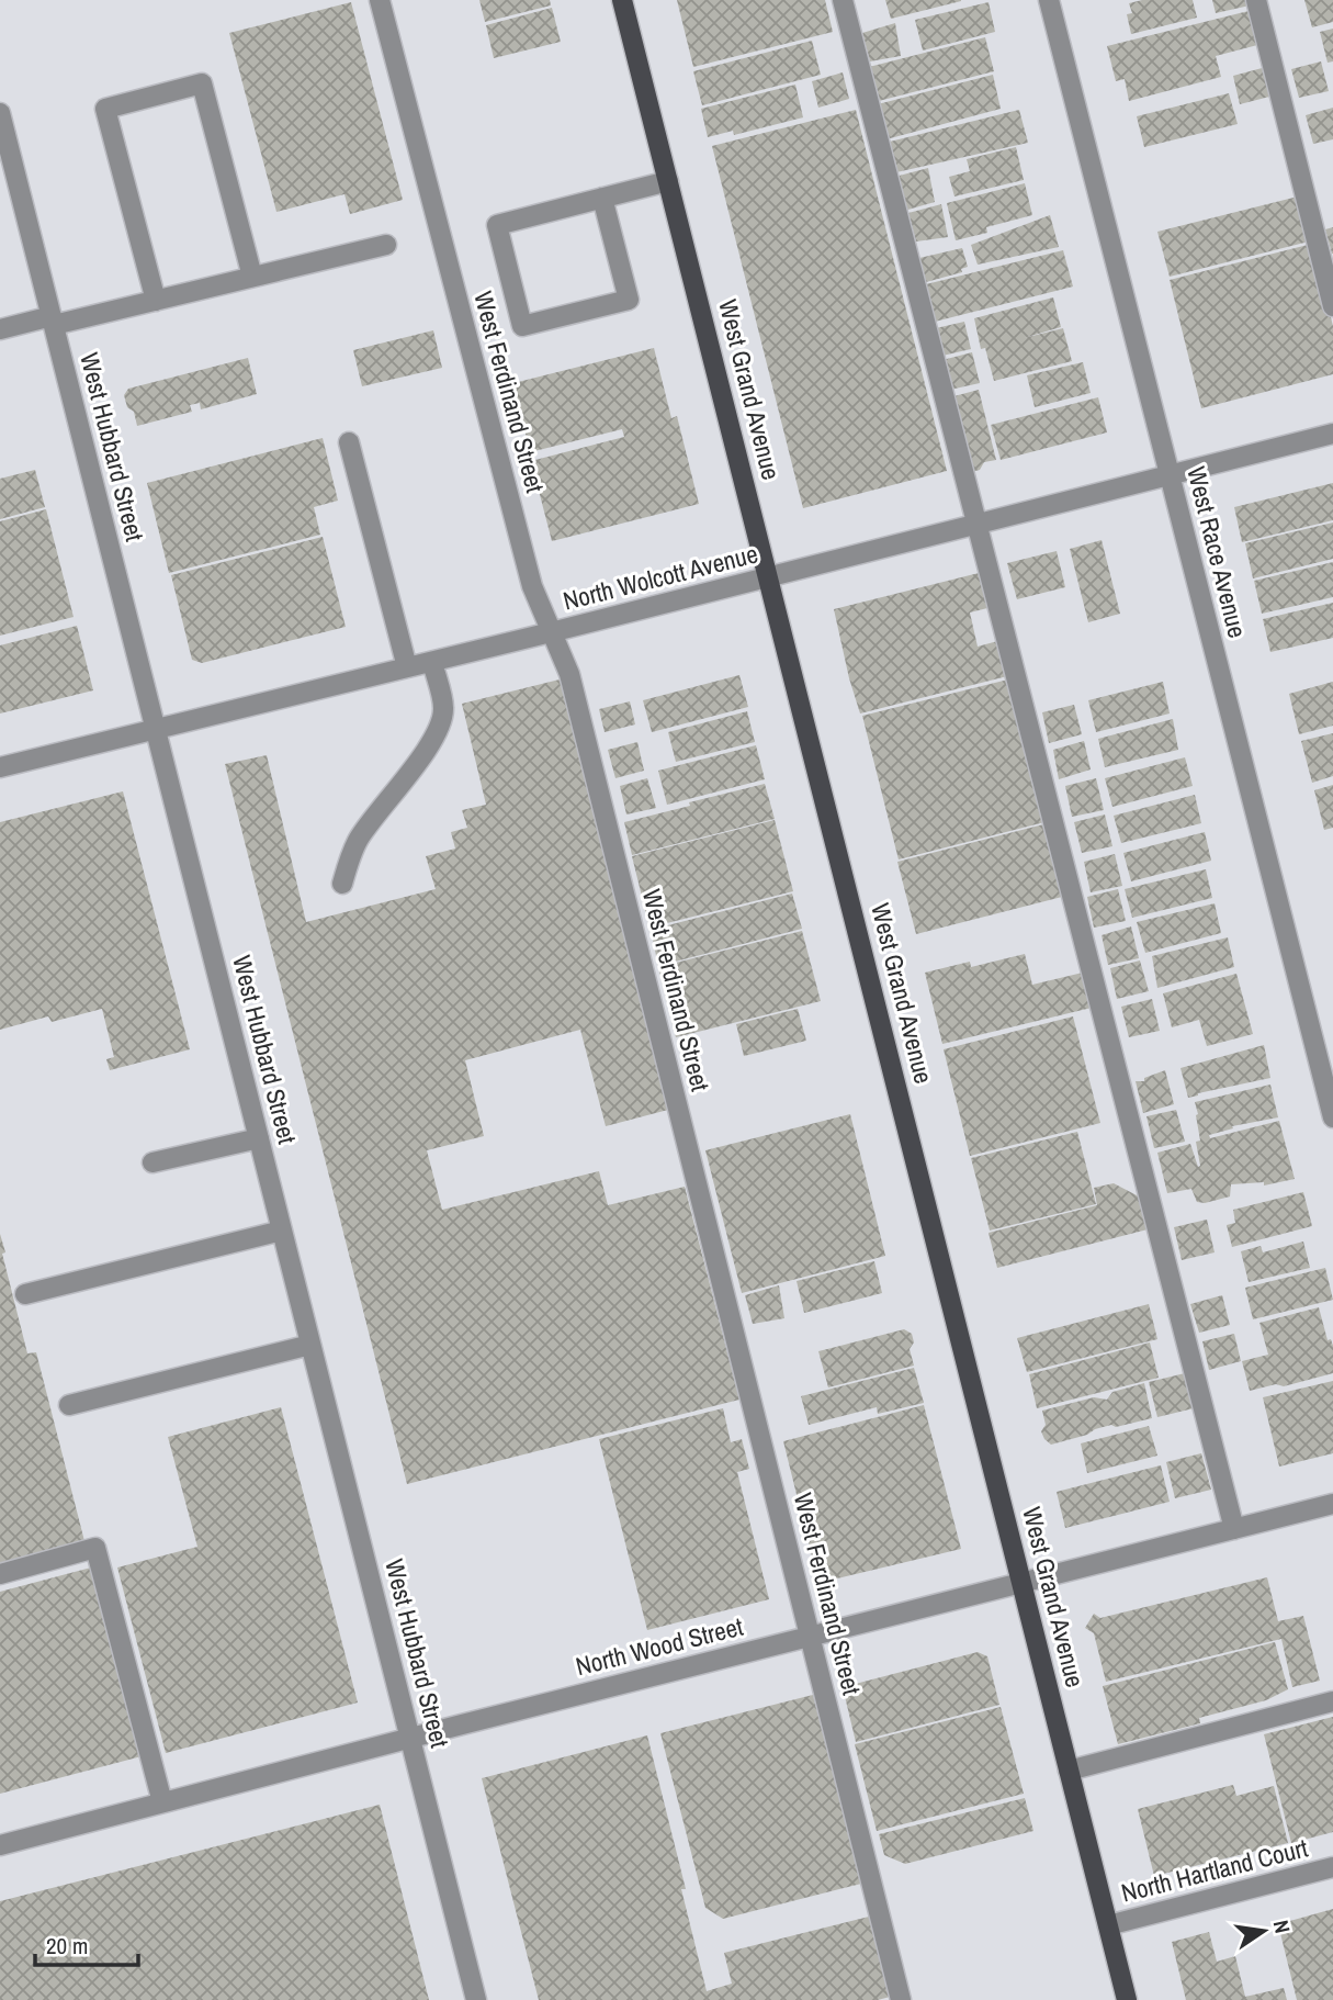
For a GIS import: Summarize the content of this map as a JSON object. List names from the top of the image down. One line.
{"streets":{"main road":["West Grand Avenue"],"street":["West Ferdinand Street","West Hubbard Street","West Race Avenue","North Wolcott Avenue","North Wood Street","North Hartland Court"]},"crossings":[["West Grand Avenue","North Wolcott Avenue"],["West Grand Avenue","North Wood Street"],["West Grand Avenue","North Hartland Court"],["West Ferdinand Street","North Wolcott Avenue"],["West Ferdinand Street","North Wood Street"],["West Hubbard Street","North Wolcott Avenue"],["West Hubbard Street","North Wood Street"],["West Race Avenue","North Wolcott Avenue"]],"scale_bar":"20 m","north":"right"}
